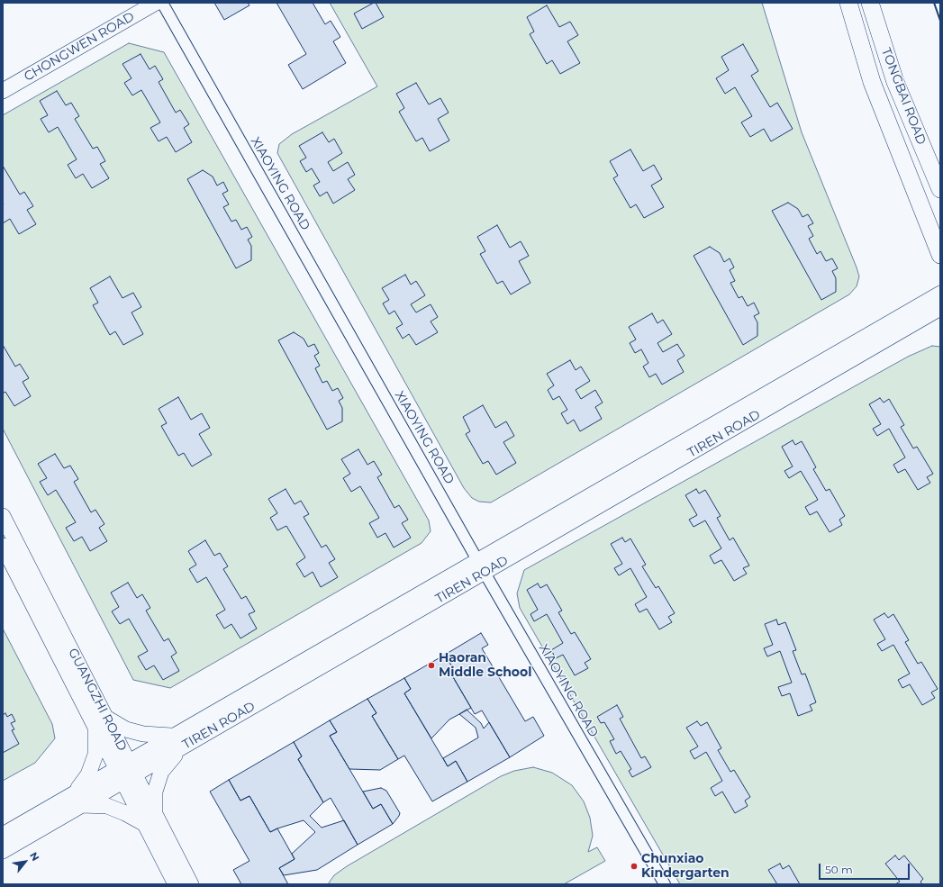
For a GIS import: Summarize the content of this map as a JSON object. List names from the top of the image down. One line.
{"streets":{"main road":["TONGBAI ROAD"],"street":["CHONGWEN ROAD","XIAOYING ROAD","TIREN ROAD","GUANGZHI ROAD"]},"crossings":[["XIAOYING ROAD","TIREN ROAD"],["TIREN ROAD","GUANGZHI ROAD"]],"places":["Haoran Middle School","Chunxiao Kindergarten"],"scale_bar":"50 m","north":"top right"}
